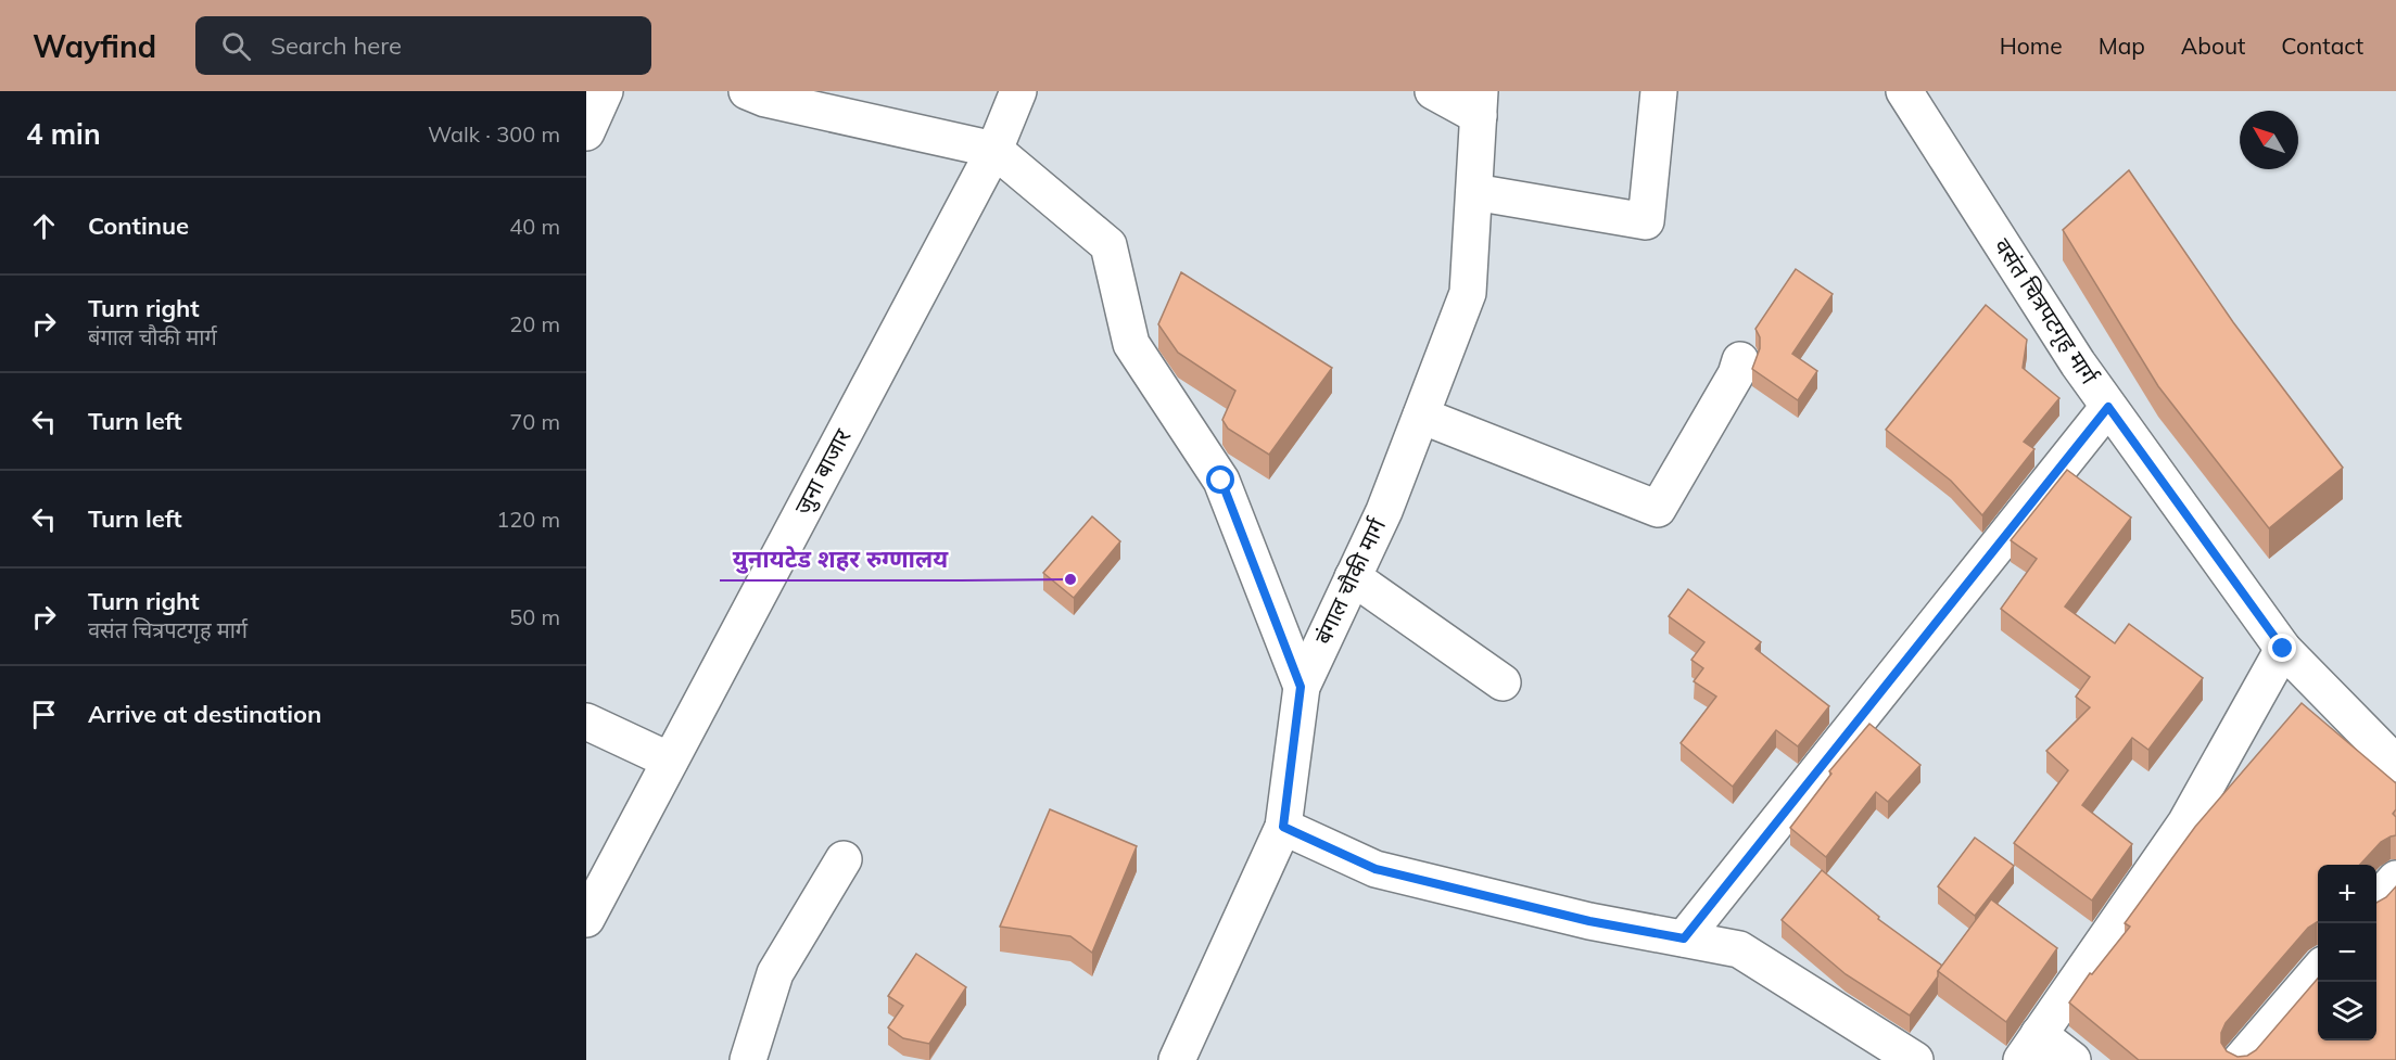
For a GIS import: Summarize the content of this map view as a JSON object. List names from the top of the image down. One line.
{"streets":{"street":["वसंत चित्रपटगृह मार्ग","जुना बाजार","बंगाल चौकी मार्ग"]},"places":["युनायटेड शहर रुग्णालय"],"north":"top left","page":{"header":"Wayfind","search":"Search here","nav":["Home","Map","About","Contact"],"heading":["4 min","Walk · 300 m"],"list":[["Continue","40 m"],["Turn right","बंगाल चौकी मार्ग","20 m"],["Turn left","70 m"],["Turn left","120 m"],["Turn right","वसंत चित्रपटगृह मार्ग","50 m"],"Arrive at destination"],"map_buttons":["+","−"]}}
